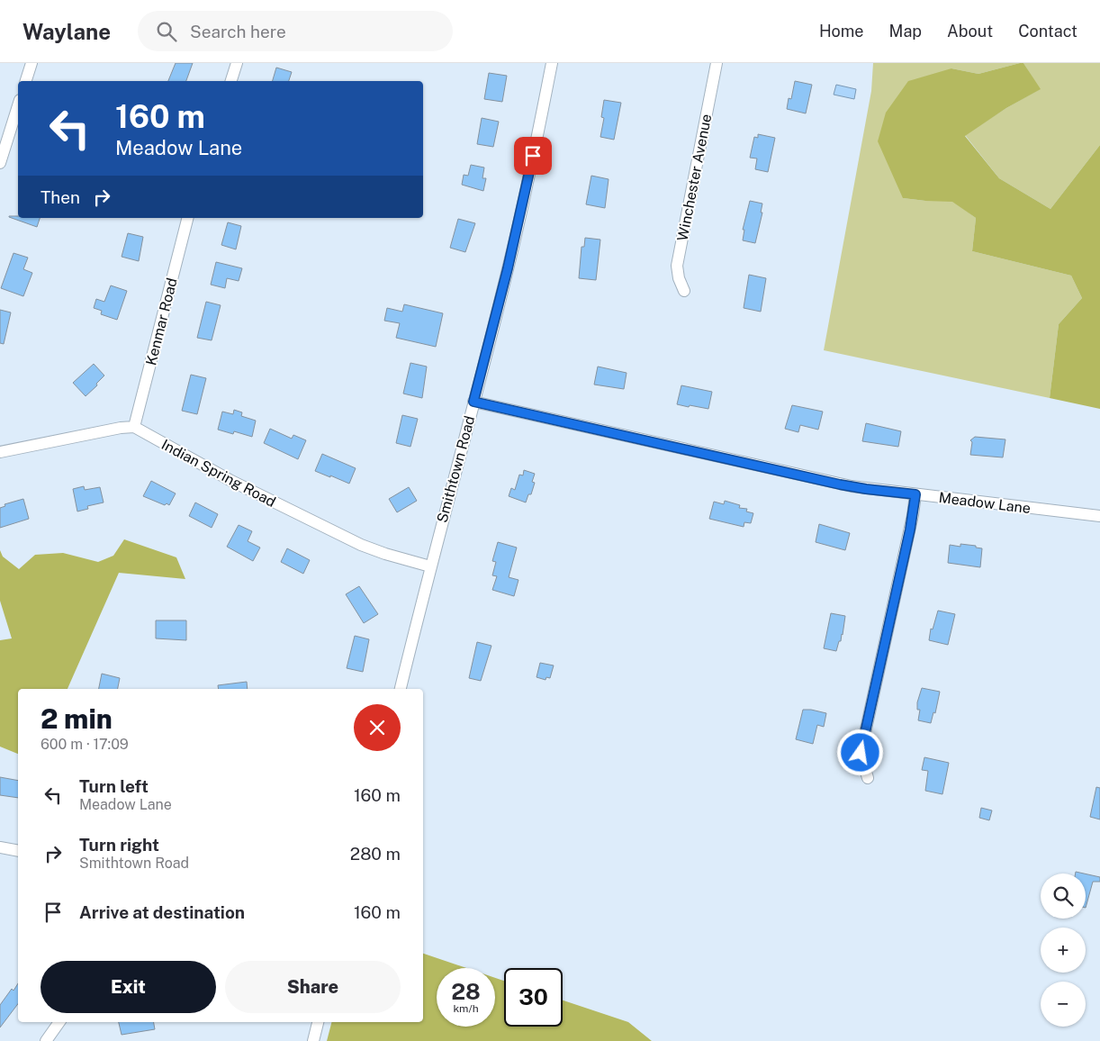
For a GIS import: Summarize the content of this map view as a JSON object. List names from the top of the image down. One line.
{"streets":{"street":["Winchester Avenue","Kenmar Road","Smithtown Road","Indian Spring Road","Meadow Lane"]},"crossings":[["Kenmar Road","Indian Spring Road"],["Smithtown Road","Indian Spring Road"],["Smithtown Road","Meadow Lane"]],"page":{"header":"Waylane","search":"Search here","nav":["Home","Map","About","Contact"],"turn":["160 m","Meadow Lane"],"then":"Then","heading":["2 min","600 m · 17:09"],"list":[{"name":"Turn left","note":"Meadow Lane","value":"160 m"},{"name":"Turn right","note":"Smithtown Road","value":"280 m"},{"name":"Arrive at destination","value":"160 m"}],"map_buttons":["+","−"],"buttons":["Exit","Share"],"speed":"28 km/h","limit":"30"}}
